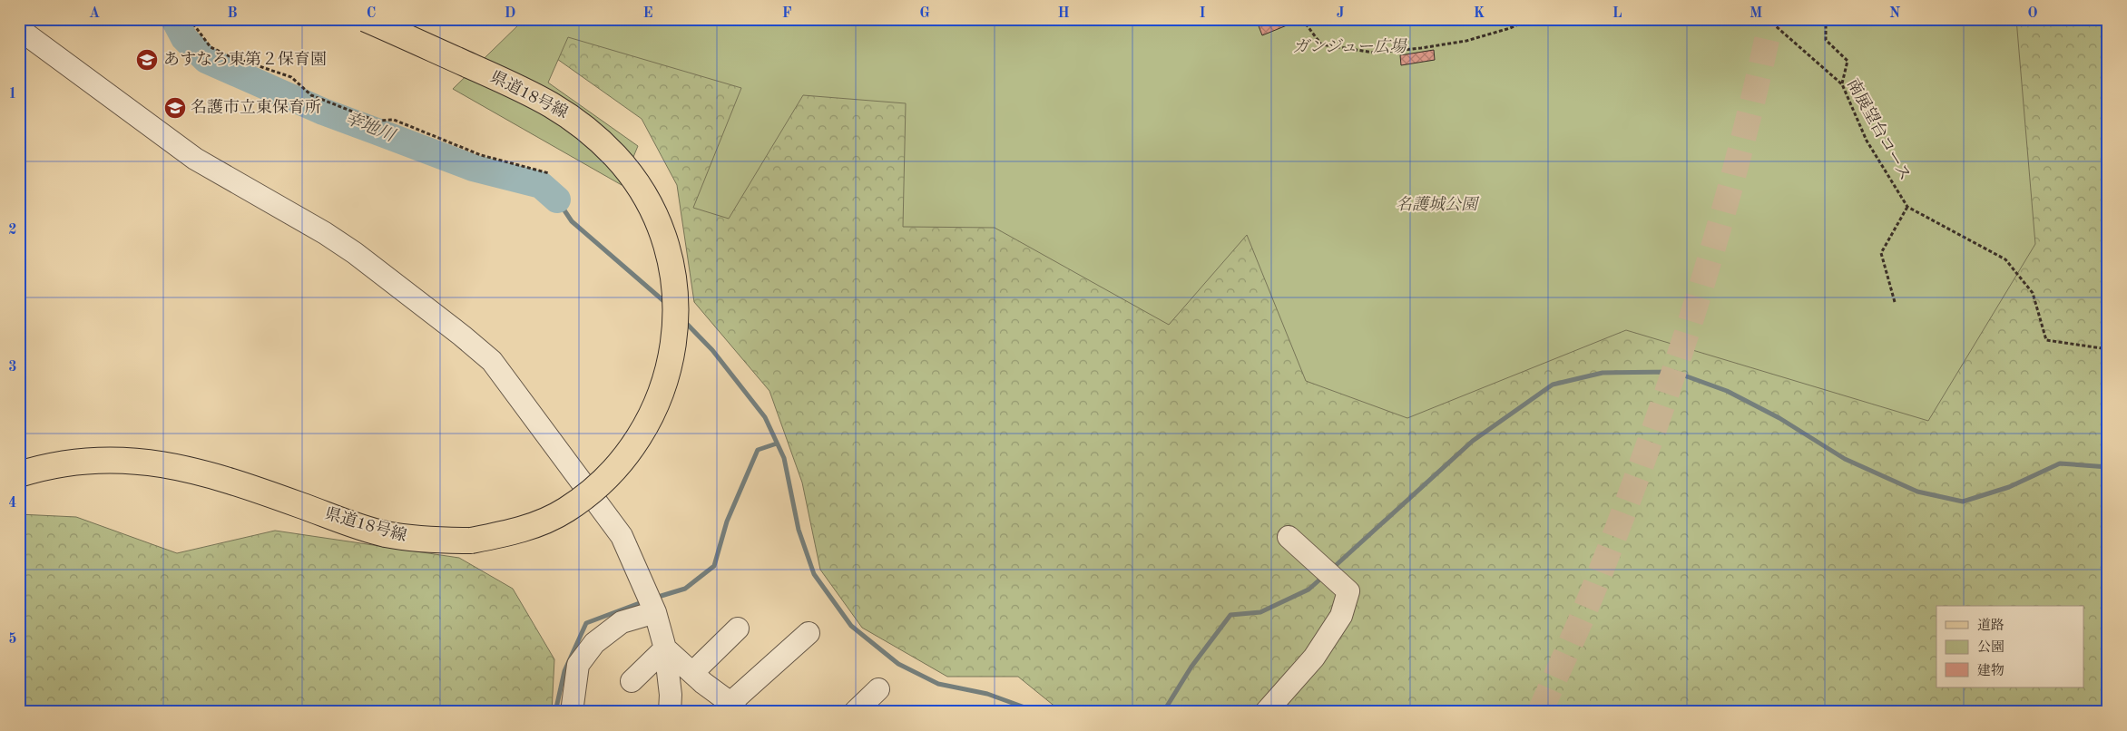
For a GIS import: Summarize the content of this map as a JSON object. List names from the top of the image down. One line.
{"streets":{"main road":["県道18号線"],"path":["南展望台コース"]},"water":["幸地川"],"parks":["ガンジュー広場","名護城公園"],"places":{"school or university":["あすなろ東第２保育園","名護市立東保育所"]},"legend":["道路","公園","建物"],"grid":{"columns":["A","B","C","D","E","F","G","H","I","J","K","L","M","N","O"],"rows":["1","2","3","4","5"]}}
